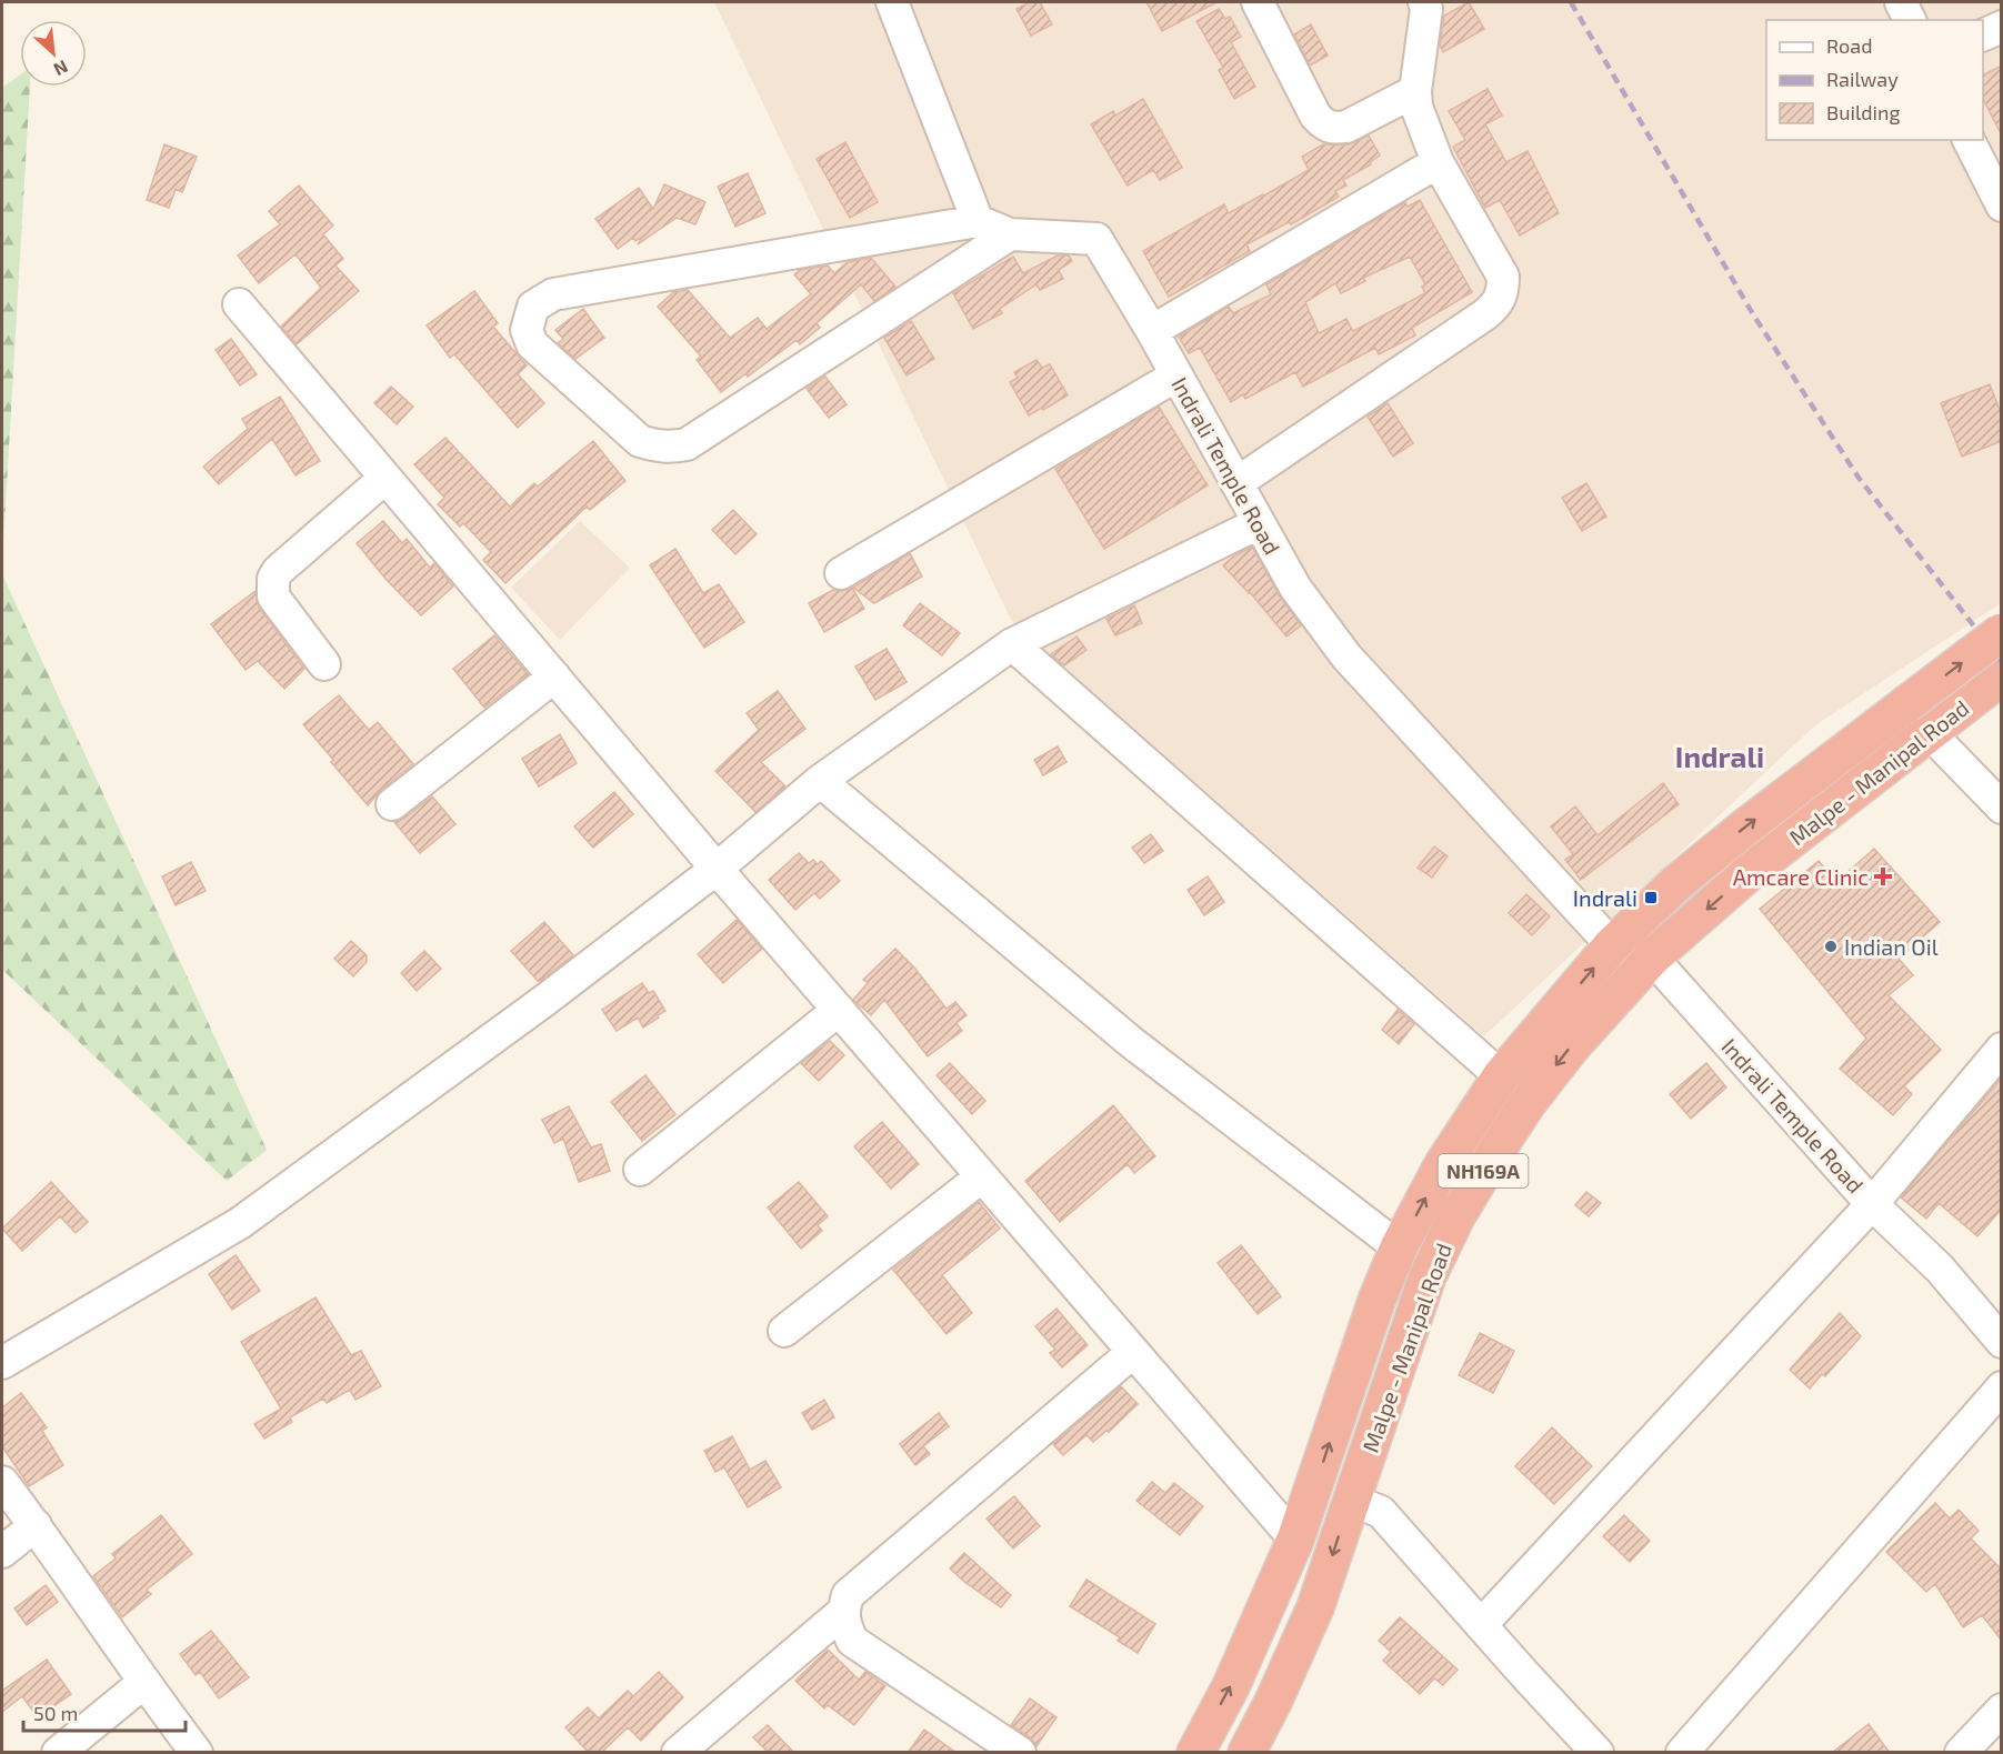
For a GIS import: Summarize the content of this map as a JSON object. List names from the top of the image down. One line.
{"streets":{"highway":["Malpe - Manipal Road","NH169A"],"street":["Indrali Temple Road"]},"crossings":[["Indrali Temple Road","Malpe - Manipal Road"],["Indrali Temple Road","NH169A"],["Malpe - Manipal Road","NH169A"]],"districts":["Indrali"],"places":{"health":["Amcare Clinic"],"transit":["Indrali"],"other":["Indian Oil"]},"legend":["Road","Railway","Building"],"scale_bar":"50 m","north":"bottom right"}
